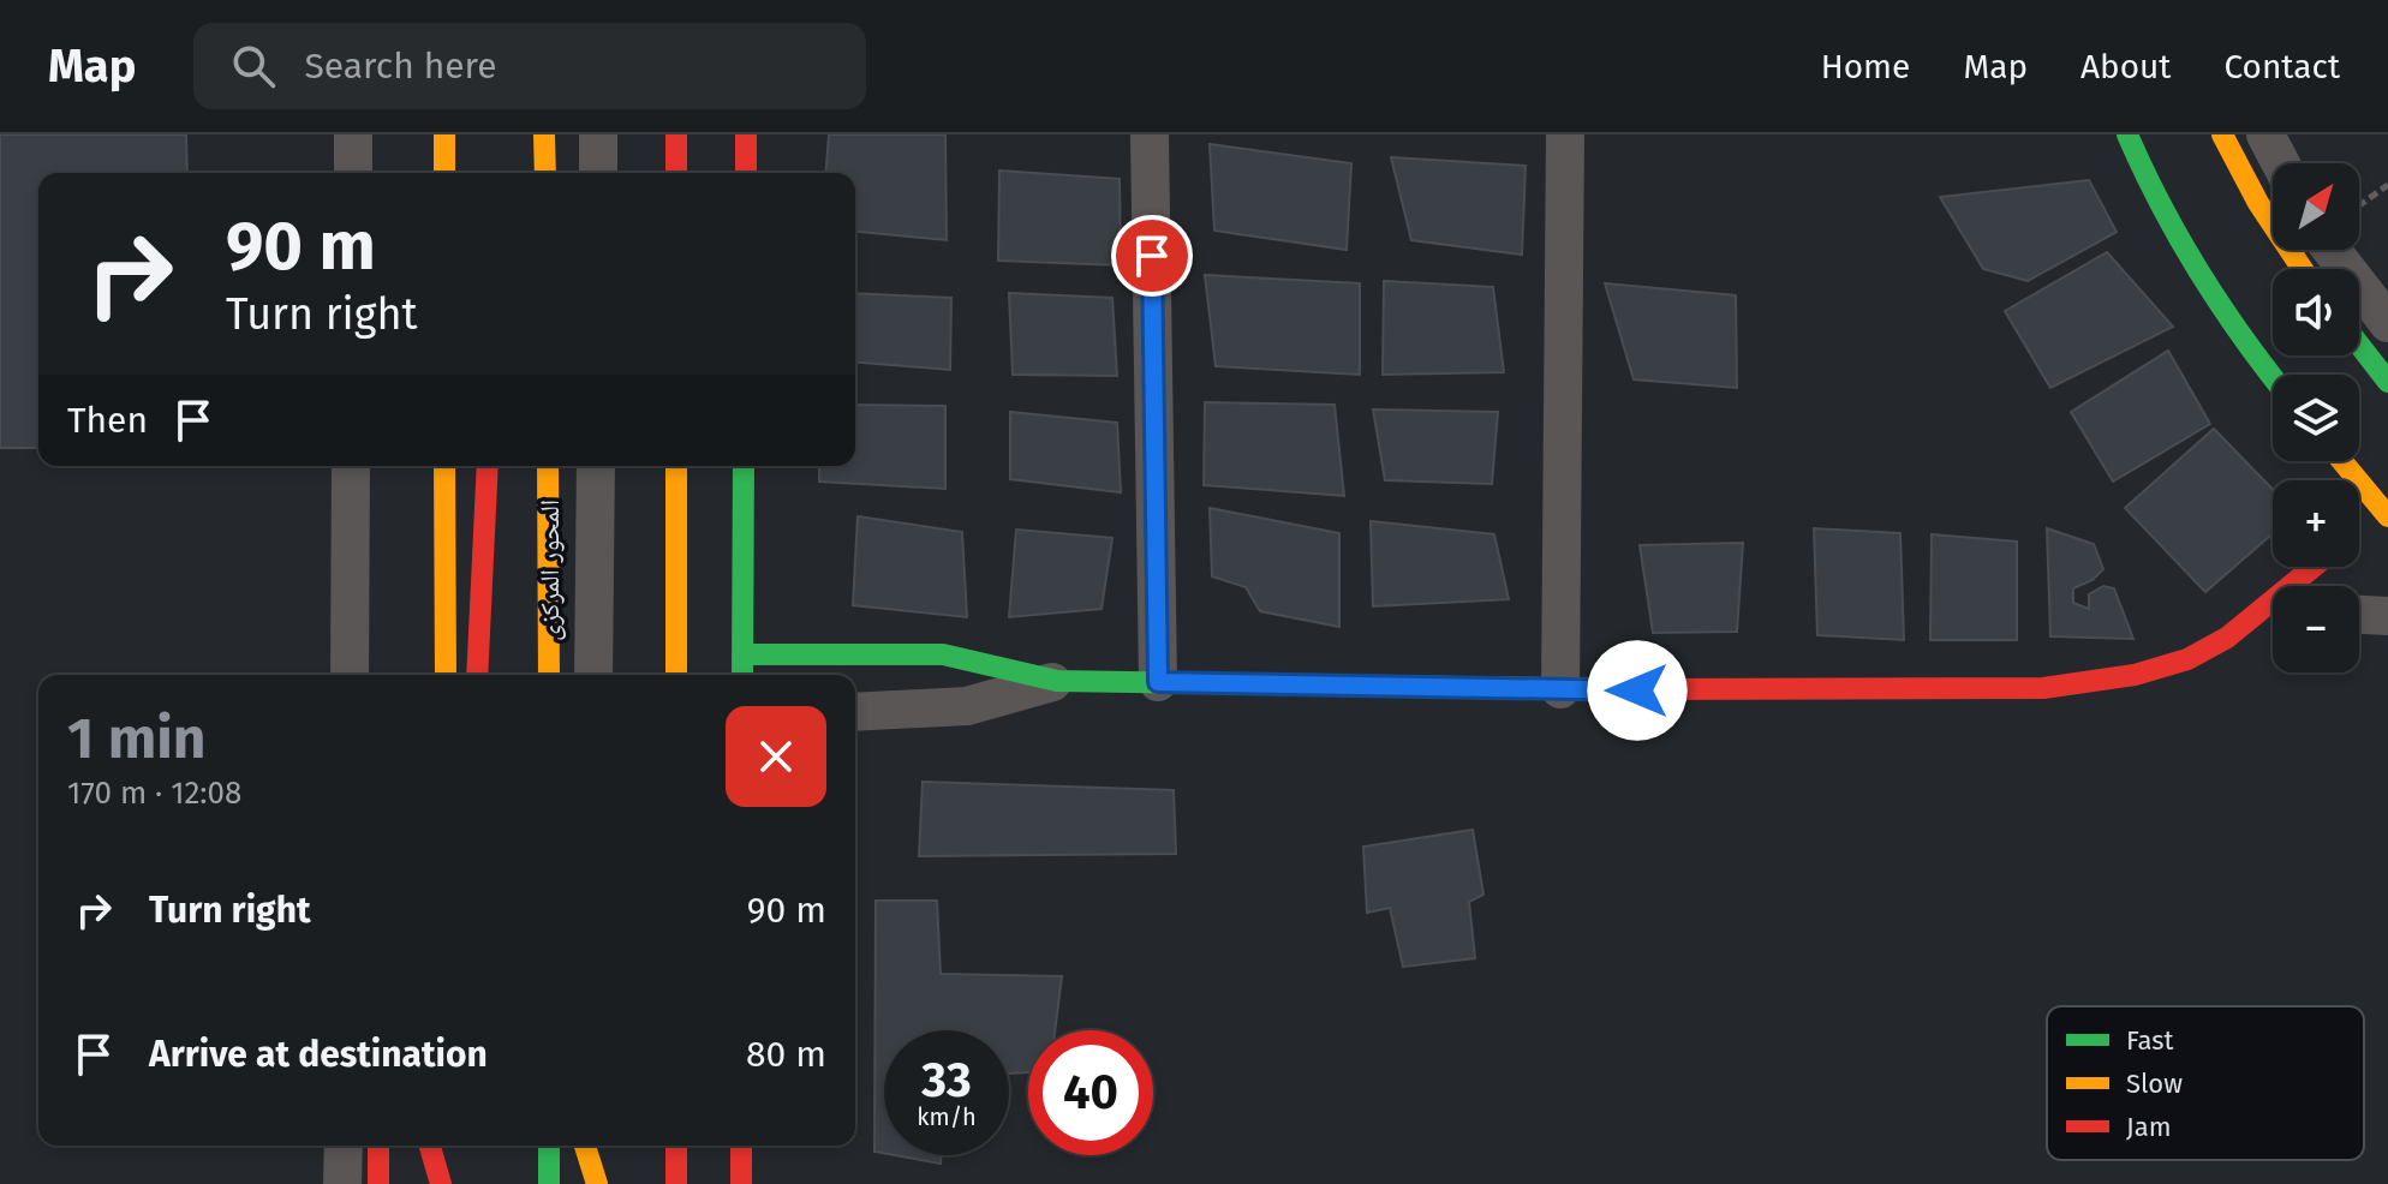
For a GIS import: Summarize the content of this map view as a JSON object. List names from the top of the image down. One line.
{"streets":{"main road":["المحور المركزى"]},"legend":["Fast","Slow","Jam"],"north":"top right","page":{"header":"Map","search":"Search here","nav":["Home","Map","About","Contact"],"map_buttons":["+","−"],"turn":["90 m","Turn right"],"then":"Then","heading":["1 min","170 m · 12:08"],"list":[{"name":"Turn right","value":"90 m"},{"name":"Arrive at destination","value":"80 m"}],"speed":"33 km/h","limit":"40"}}
